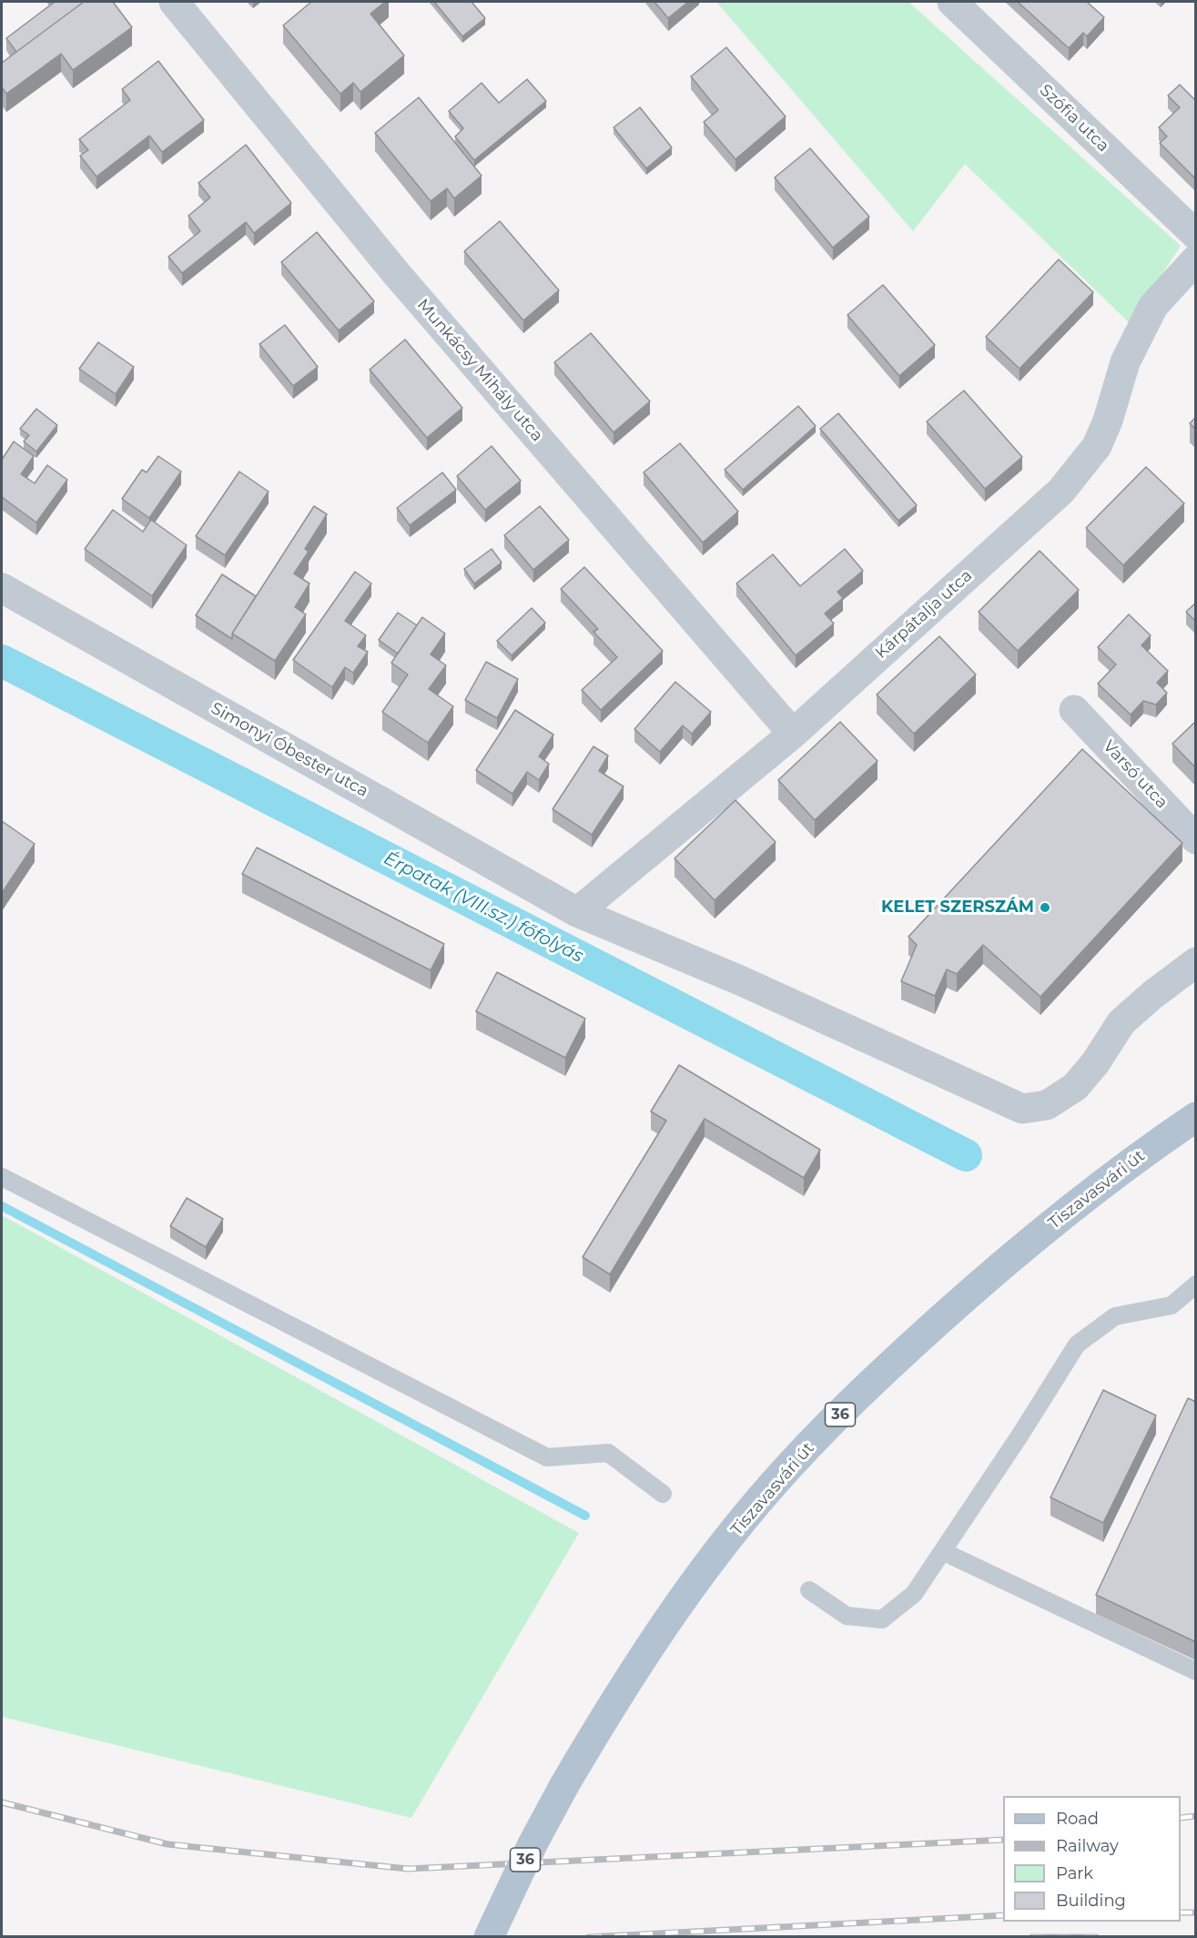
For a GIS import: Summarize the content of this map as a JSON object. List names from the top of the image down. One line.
{"streets":{"main road":["Tiszavasvári út","36"],"street":["Szófia utca","Munkácsy Mihály utca","Kárpátalja utca","Simonyi Óbester utca","Varsó utca"]},"crossings":[["Munkácsy Mihály utca","Kárpátalja utca"],["Kárpátalja utca","Simonyi Óbester utca"]],"water":["Érpatak (VIII.sz.) főfolyás"],"places":["KELET SZERSZÁM"],"legend":["Road","Railway","Park","Building"]}
